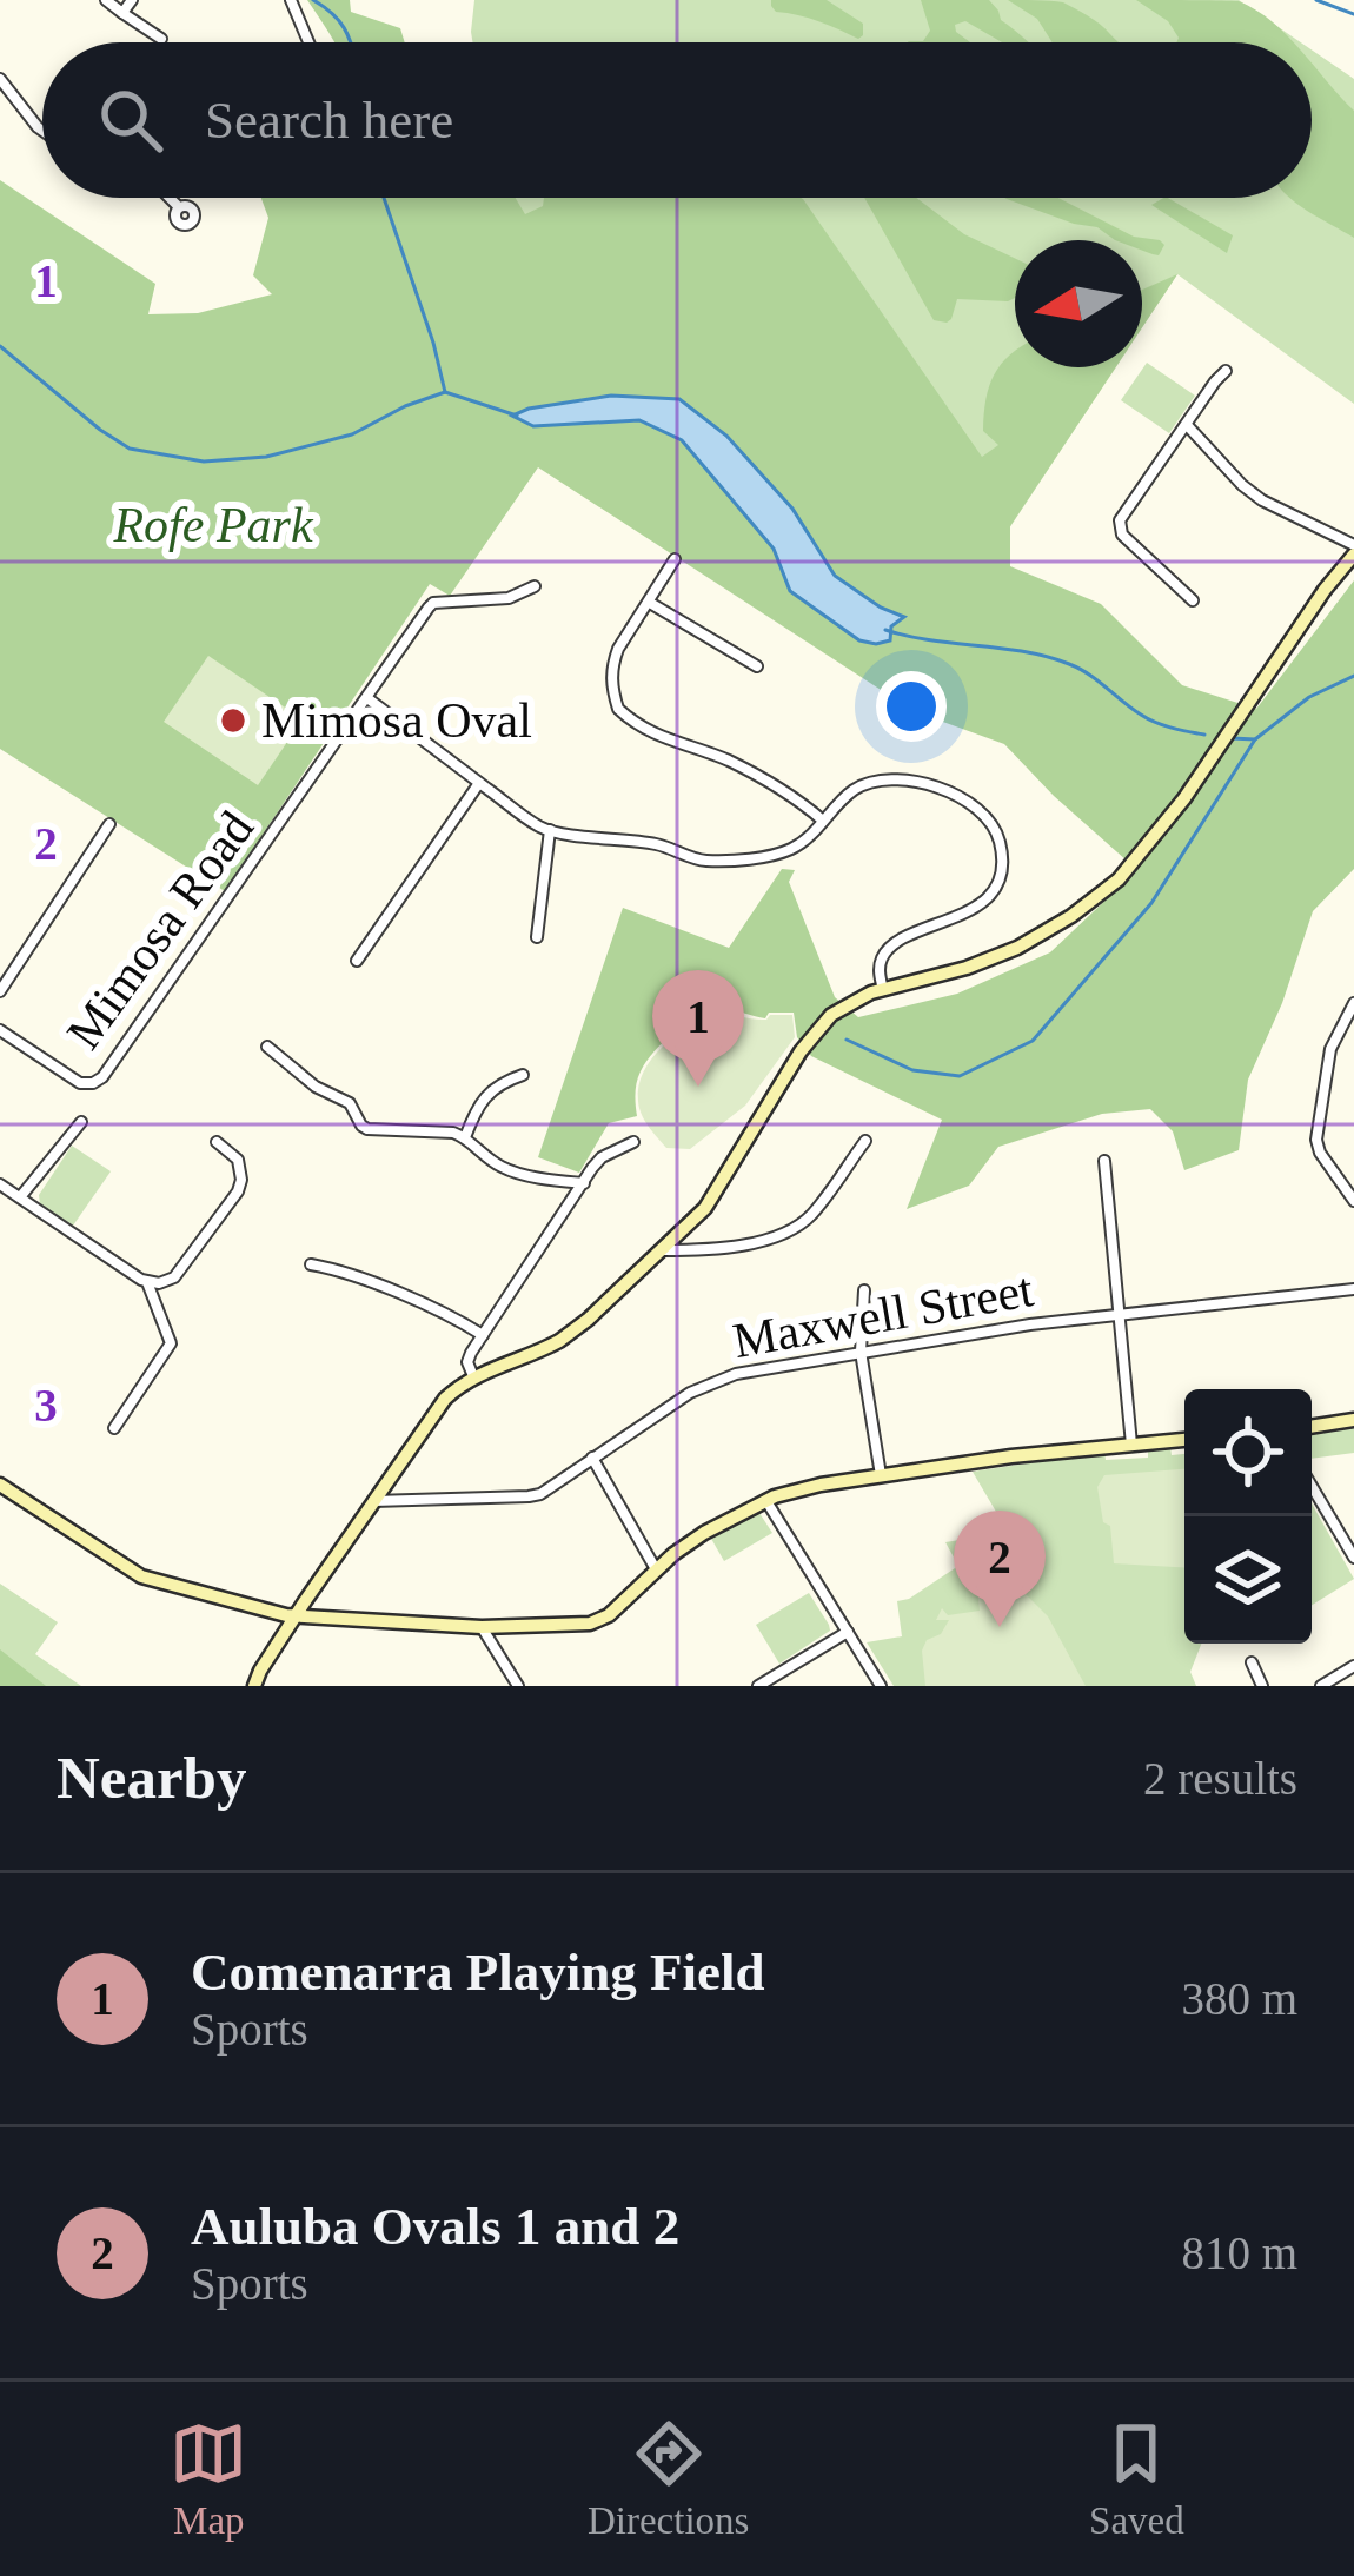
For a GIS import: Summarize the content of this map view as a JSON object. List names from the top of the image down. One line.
{"streets":{"street":["Mimosa Road","Maxwell Street"]},"parks":["Rofe Park"],"places":["Mimosa Oval"],"north":"left","page":{"search":"Search here","pins":["1","2"],"heading":["Nearby","2 results"],"list":[{"mark":"1","name":"Comenarra Playing Field","note":"Sports","value":"380 m"},{"mark":"2","name":"Auluba Ovals 1 and 2","note":"Sports","value":"810 m"}],"nav":["Map","Directions","Saved"]},"grid":{"rows":["1","2","3"]}}
